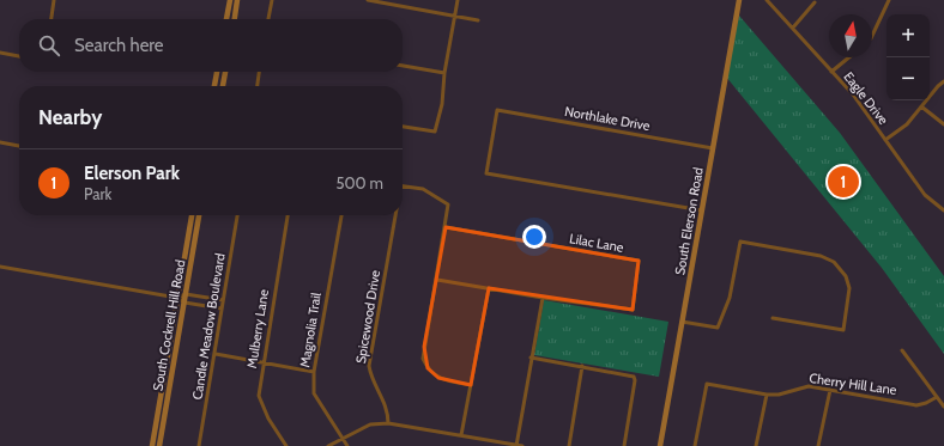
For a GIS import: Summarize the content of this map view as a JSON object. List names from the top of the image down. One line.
{"streets":{"main road":["South Elerson Road","South Cockrell Hill Road"],"street":["Eagle Drive","Northlake Drive","Lilac Lane","Spicewood Drive","Candle Meadow Boulevard","Mulberry Lane","Magnolia Trail","Cherry Hill Lane"]},"crossings":[["Northlake Drive","South Elerson Road"]],"north":"top","page":{"map_buttons":["+","−"],"search":"Search here","heading":"Nearby","list":[{"mark":"1","name":"Elerson Park","note":"Park","value":"500 m"}],"pins":"1"}}
